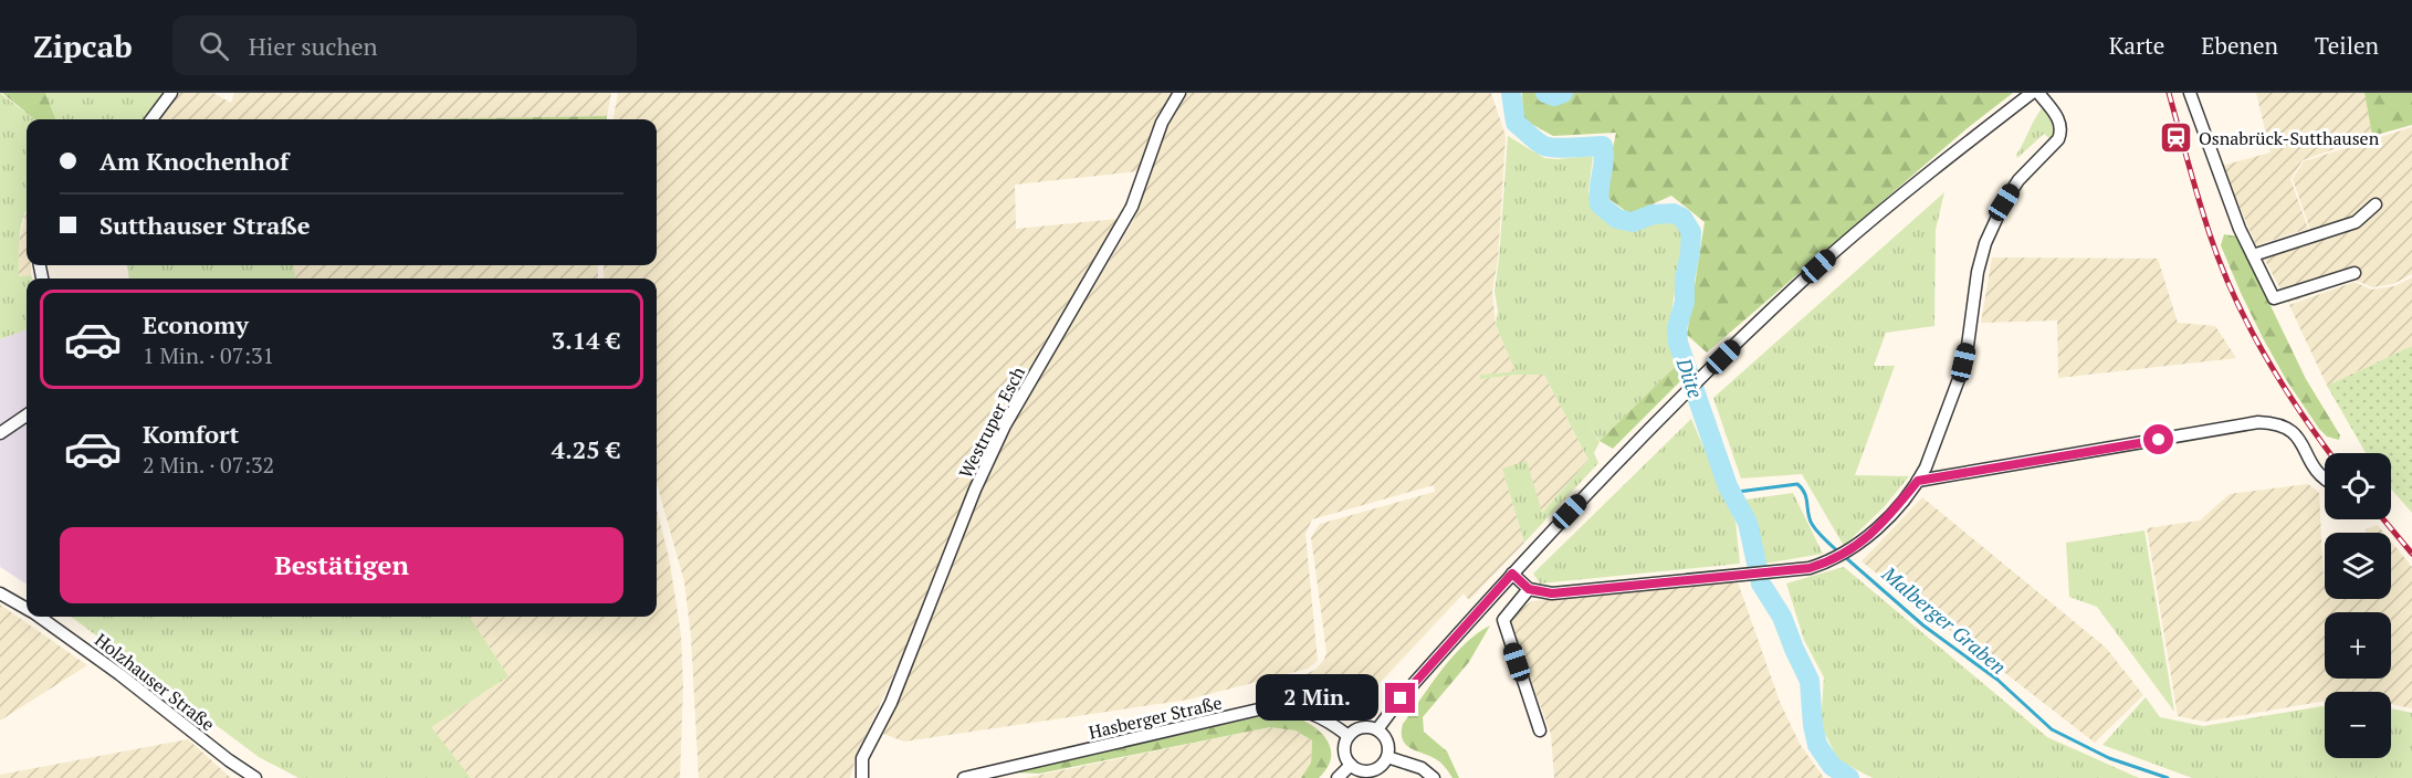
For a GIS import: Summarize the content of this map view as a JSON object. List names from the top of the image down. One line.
{"streets":{"street":["Westruper Esch","Holzhauser Straße","Hasberger Straße"]},"water":["Düte","Malberger Graben"],"places":{"station":["Osnabrück-Sutthausen"]},"page":{"header":"Zipcab","search":"Hier suchen","nav":["Karte","Ebenen","Teilen"],"banner":["Am Knochenhof","Sutthauser Straße"],"list":[{"name":"Economy","note":"1 Min. · 07:31","value":"3.14 €"},{"name":"Komfort","note":"2 Min. · 07:32","value":"4.25 €"}],"map_buttons":["+","−"],"buttons":"Bestätigen","bubble":"2 Min."}}
